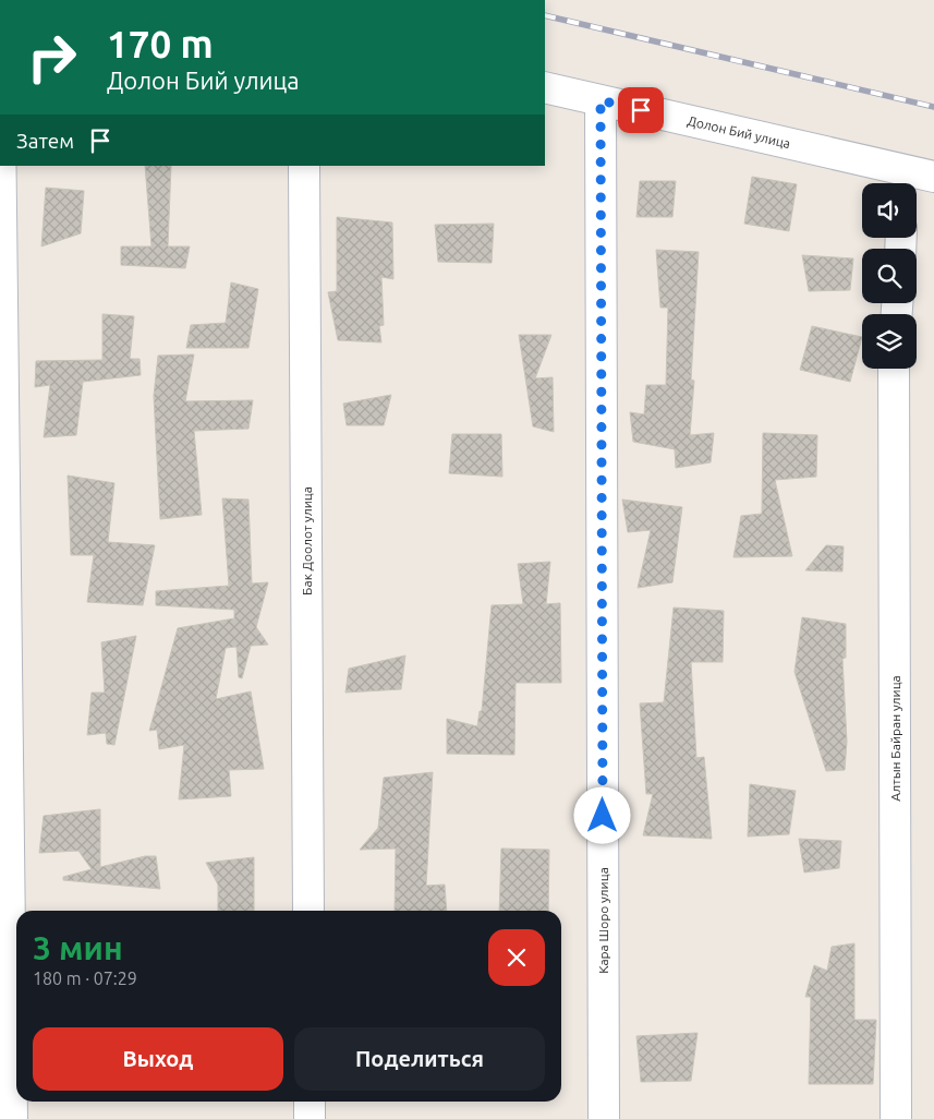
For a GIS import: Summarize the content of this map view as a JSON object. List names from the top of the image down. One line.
{"streets":{"street":["Долон Бий улица","Бак Доолот улица","Алтын Байран улица","Кара Шоро улица"]},"crossings":[["Долон Бий улица","Кара Шоро улица"]],"page":{"turn":["170 m","Долон Бий улица"],"then":"Затем","heading":["3 мин","180 m · 07:29"],"buttons":["Выход","Поделиться"]}}
